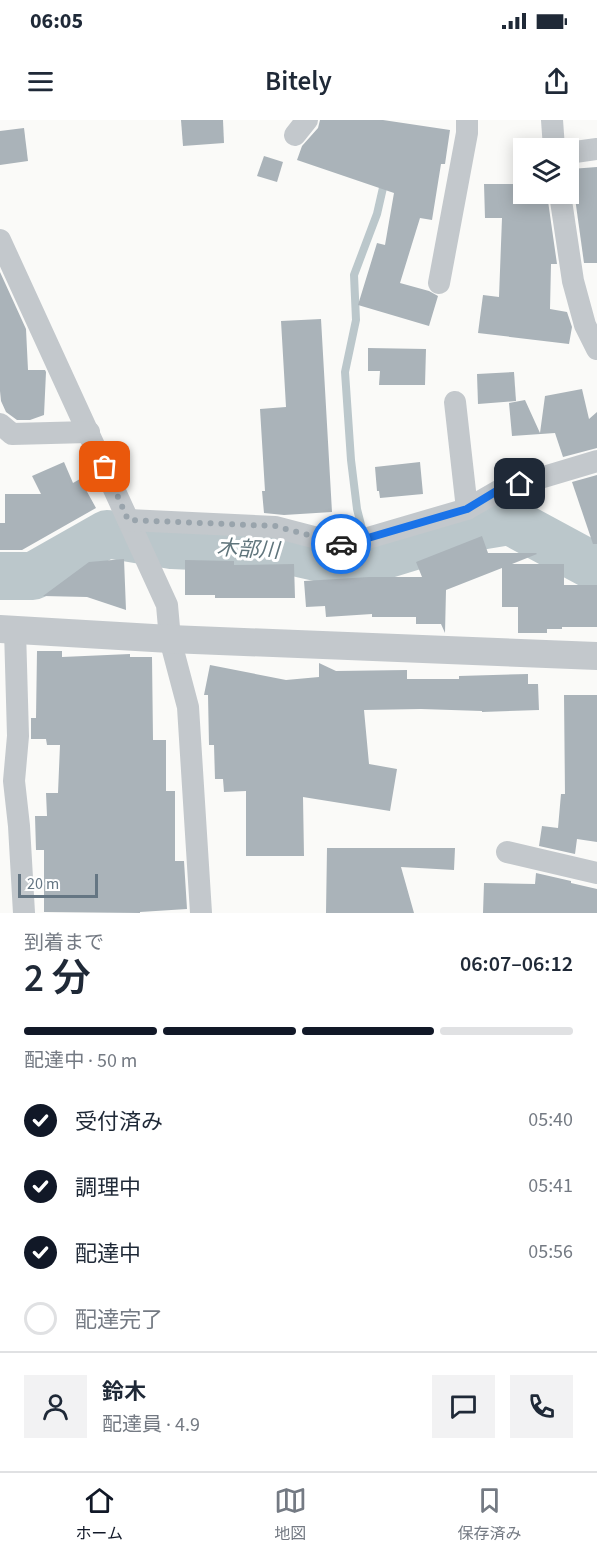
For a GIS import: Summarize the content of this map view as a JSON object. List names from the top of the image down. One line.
{"water":["木部川"],"scale_bar":"20 m","page":{"status":"06:05","header":"Bitely","scale":"20 m","heading":["2 分","到着まで","06:07–06:12"],"panel":["鈴木","配達員 · 4.9"],"bar":"配達中 · 50 m","list":[["受付済み","05:40"],["調理中","05:41"],["配達中","05:56"],"配達完了"],"tabs":["ホーム","地図","保存済み"]}}
